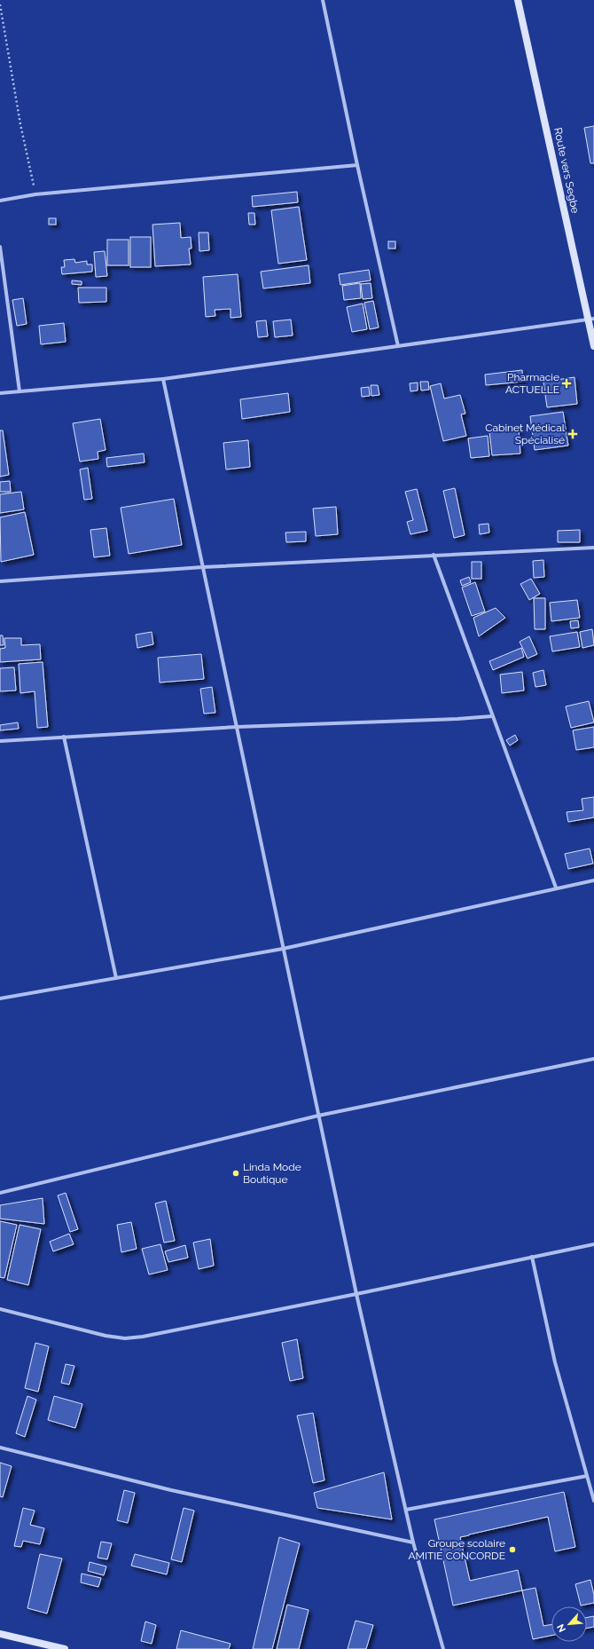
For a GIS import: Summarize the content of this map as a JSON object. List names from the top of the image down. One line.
{"streets":{"main road":["Route vers Segbe"]},"places":{"health":["Pharmacie ACTUELLE","Cabinet Médical Spécialisé"],"other":["Linda Mode Boutique","Groupe scolaire AMITIE CONCORDE"]},"north":"bottom left"}
